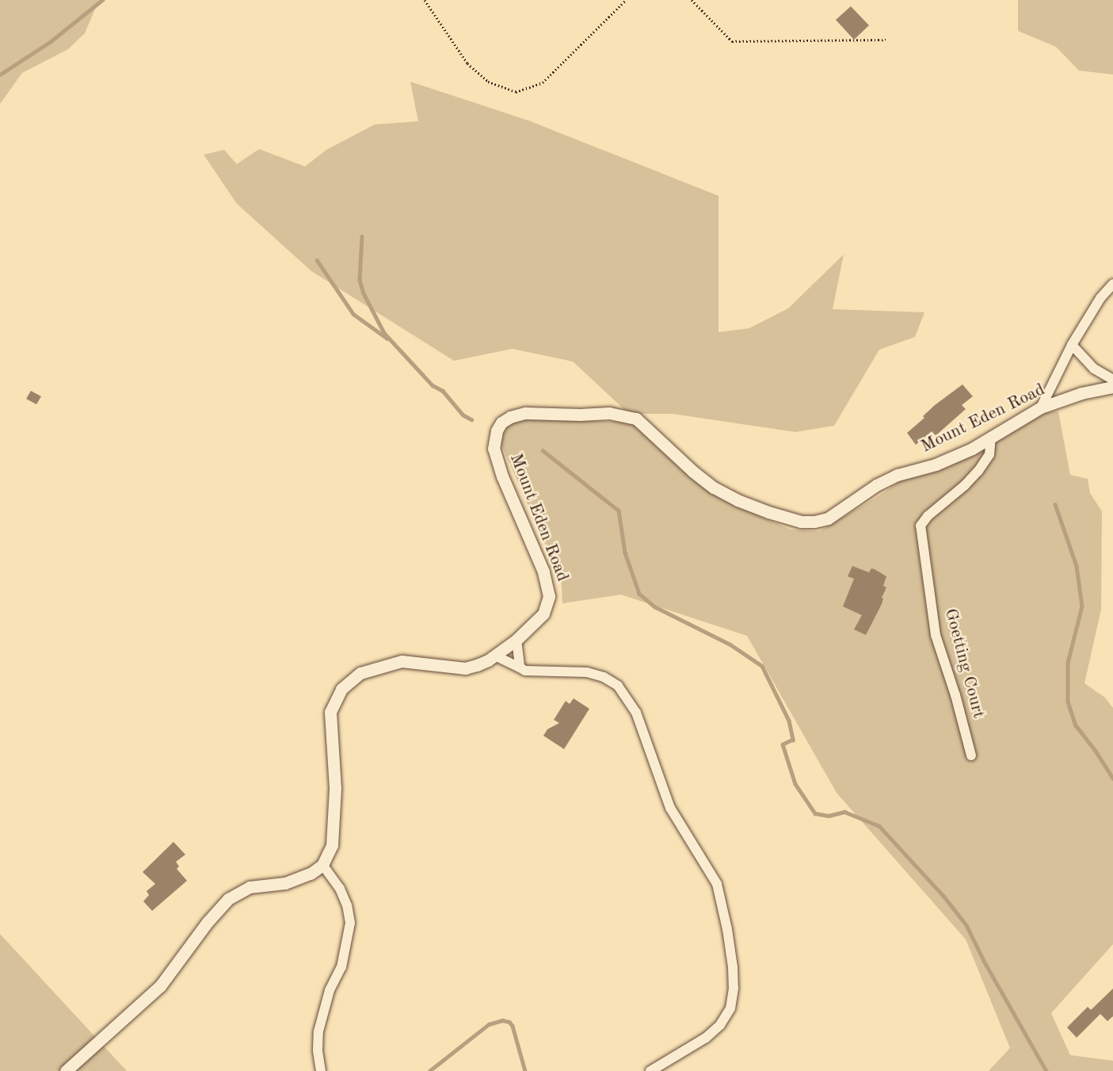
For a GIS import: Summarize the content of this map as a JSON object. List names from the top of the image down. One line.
{"streets":{"street":["Mount Eden Road","Goetting Court"]},"crossings":[["Mount Eden Road","Goetting Court"]]}
